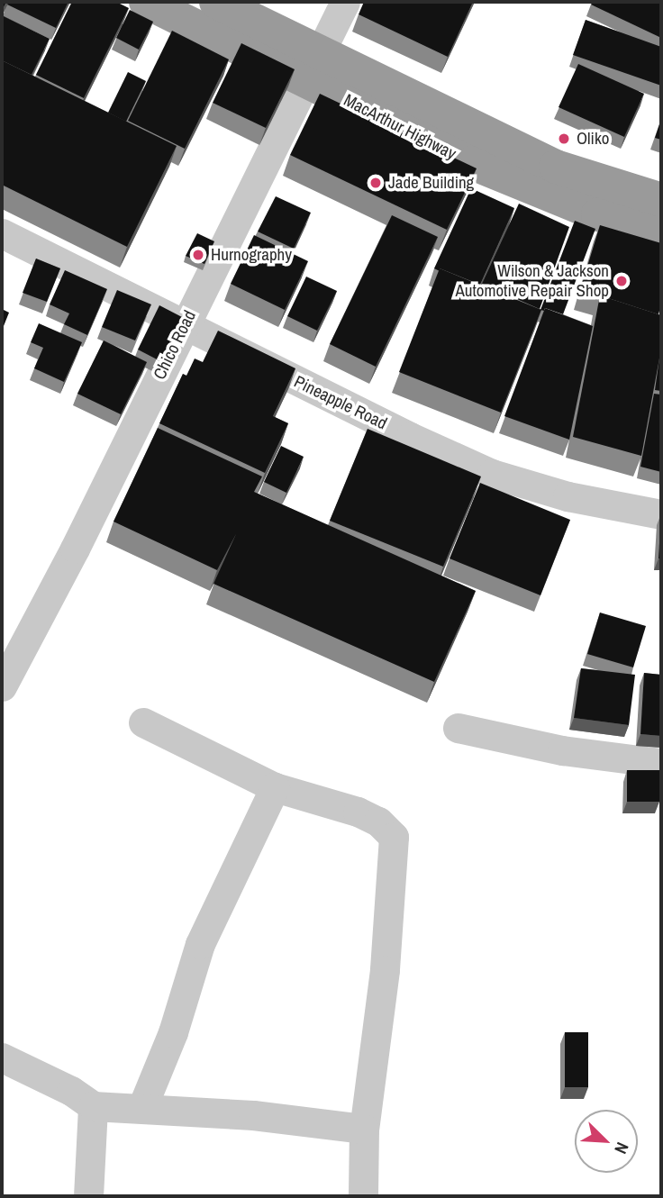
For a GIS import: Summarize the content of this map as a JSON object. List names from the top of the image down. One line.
{"streets":{"highway":["MacArthur Highway"],"street":["Chico Road","Pineapple Road"]},"crossings":[["MacArthur Highway","Chico Road"],["Chico Road","Pineapple Road"]],"places":["Oliko","Jade Building","Hurnography","Wilson & Jackson Automotive Repair Shop"],"north":"bottom right"}
